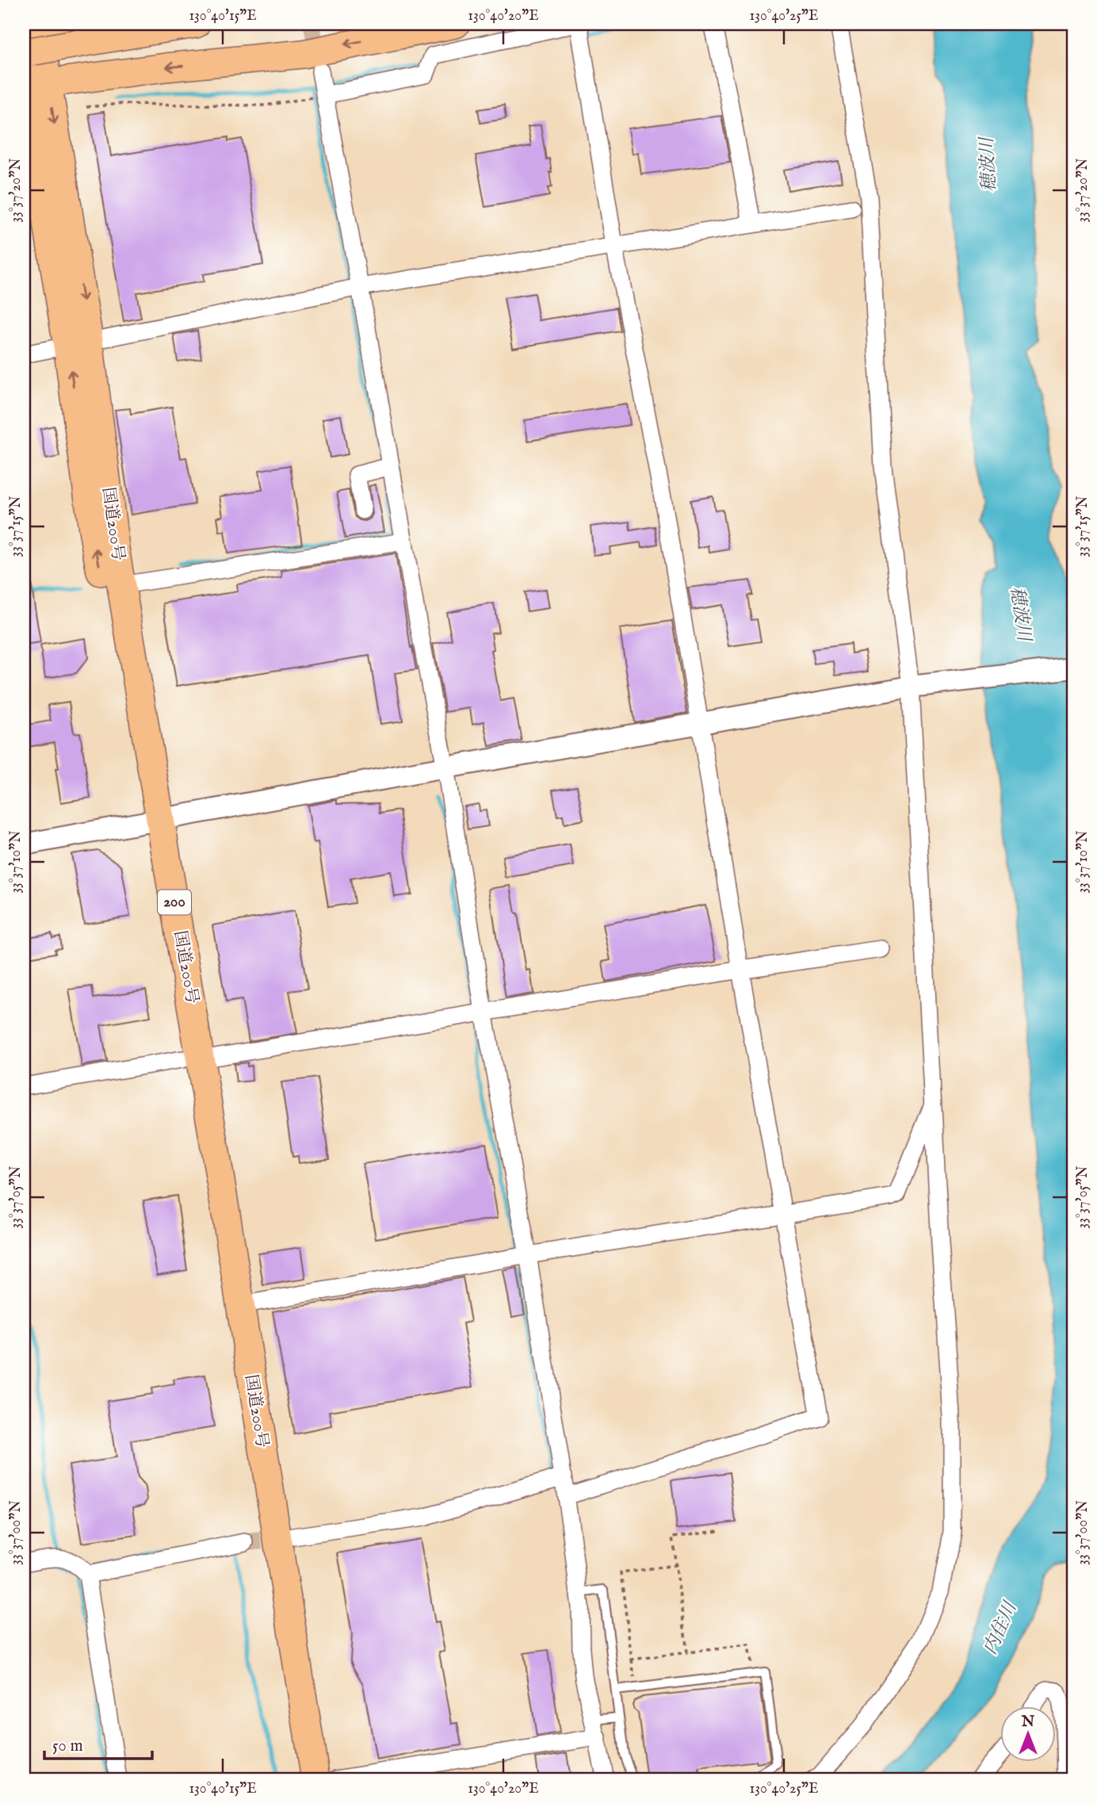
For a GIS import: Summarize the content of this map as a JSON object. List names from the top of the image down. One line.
{"streets":{"highway":["国道200号","200"]},"water":["穂波川","内住川"],"scale_bar":"50 m","north":"top","coordinates":["130°40'15\"E","130°40'20\"E","130°40'25\"E","33°37'20\"N","33°37'15\"N","33°37'10\"N","33°37'05\"N","33°37'00\"N"]}
